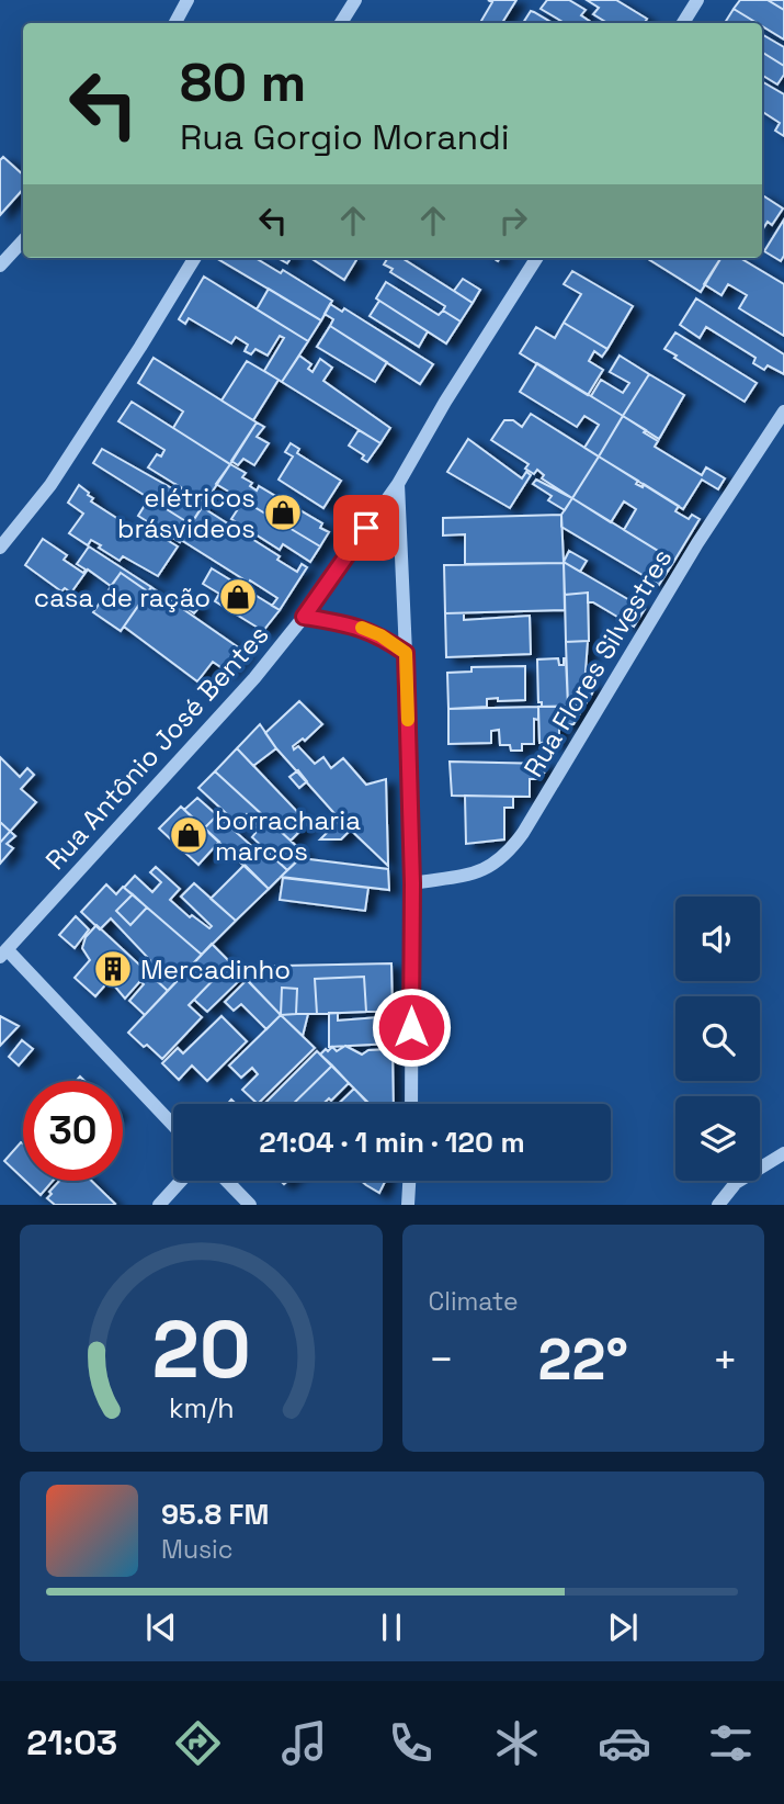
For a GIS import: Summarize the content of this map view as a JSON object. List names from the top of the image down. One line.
{"streets":{"street":["Rua Flores Silvestres","Rua Antônio José Bentes"]},"places":{"shop":["elétricos brásvideos","casa de ração","borracharia marcos"],"building":["Mercadinho"]},"page":{"turn":["80 m","Rua Gorgio Morandi"],"limit":"30","trip":"21:04 · 1 min · 120 m","tile":"Climate","heat":["−","22°","+"],"song":["95.8 FM","Music"],"tabs":"21:03","gauge":["20","km/h"]}}
